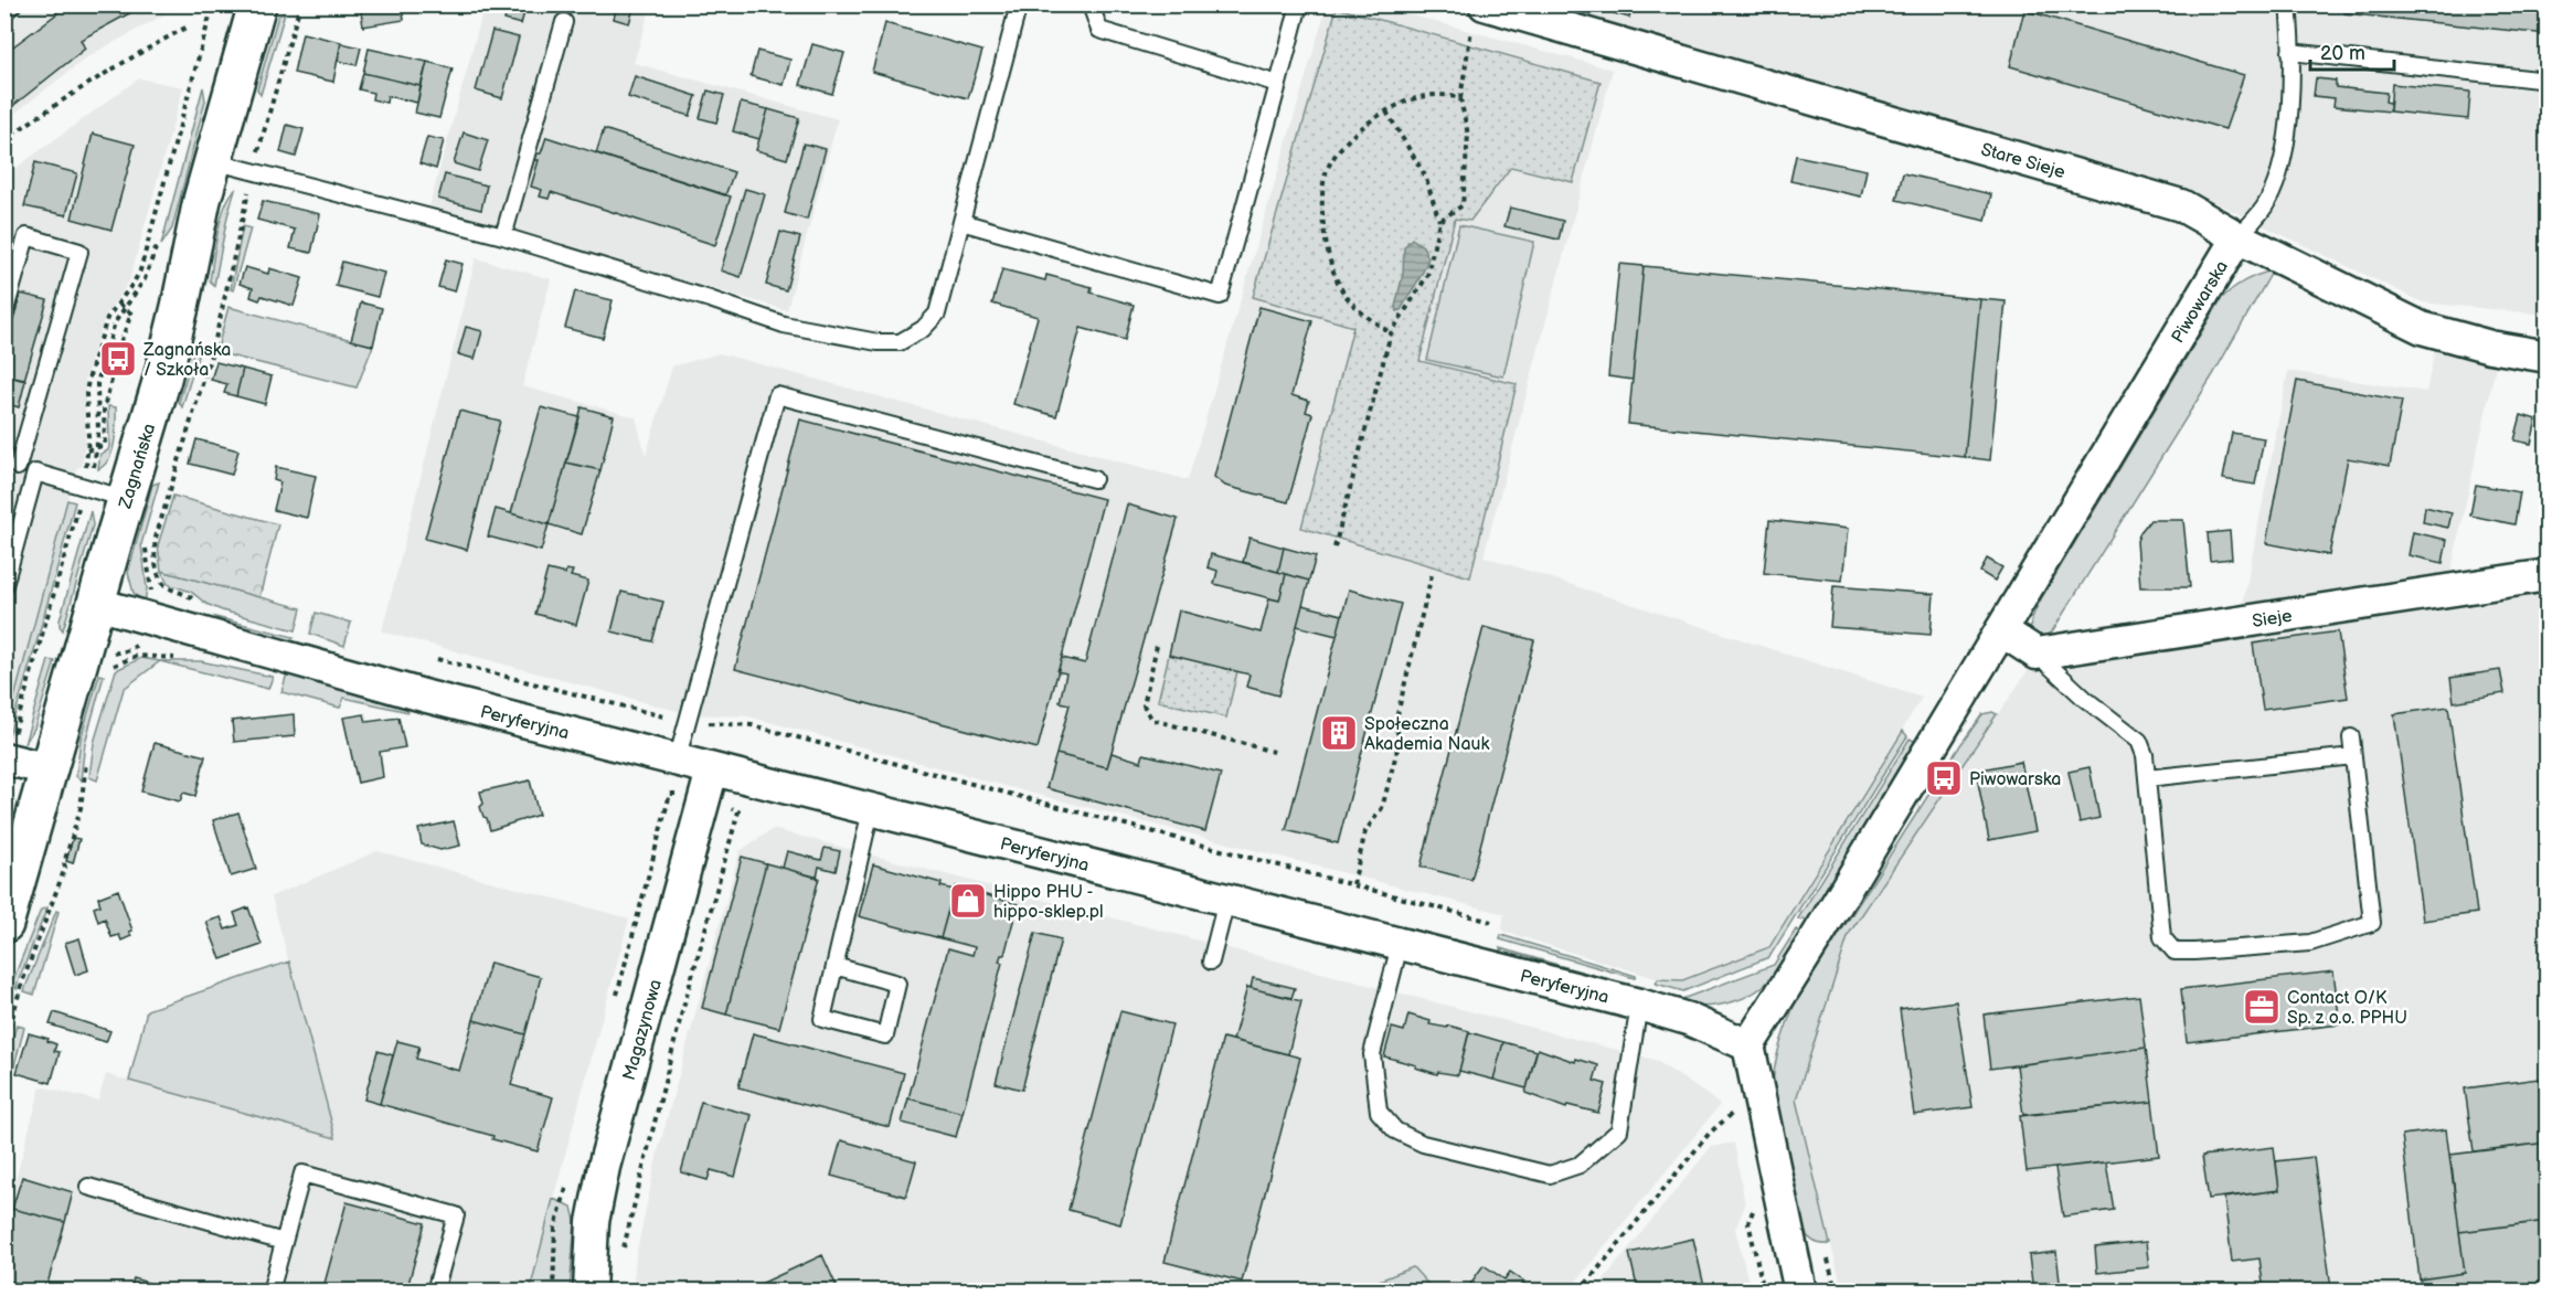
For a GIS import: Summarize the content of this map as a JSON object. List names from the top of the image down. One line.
{"streets":{"street":["Stare Sieje","Piwowarska","Zagnańska","Sieje","Peryferyjna","Magazynowa"]},"crossings":[["Stare Sieje","Piwowarska"],["Piwowarska","Peryferyjna"],["Zagnańska","Peryferyjna"],["Peryferyjna","Magazynowa"]],"places":{"bus stop":["Zagnańska / Szkoła","Piwowarska"],"building":["Społeczna Akademia Nauk"],"shop":["Hippo PHU - hippo-sklep.pl"],"office":["Contact O/K Sp. z o.o. PPHU"]},"scale_bar":"20 m"}
